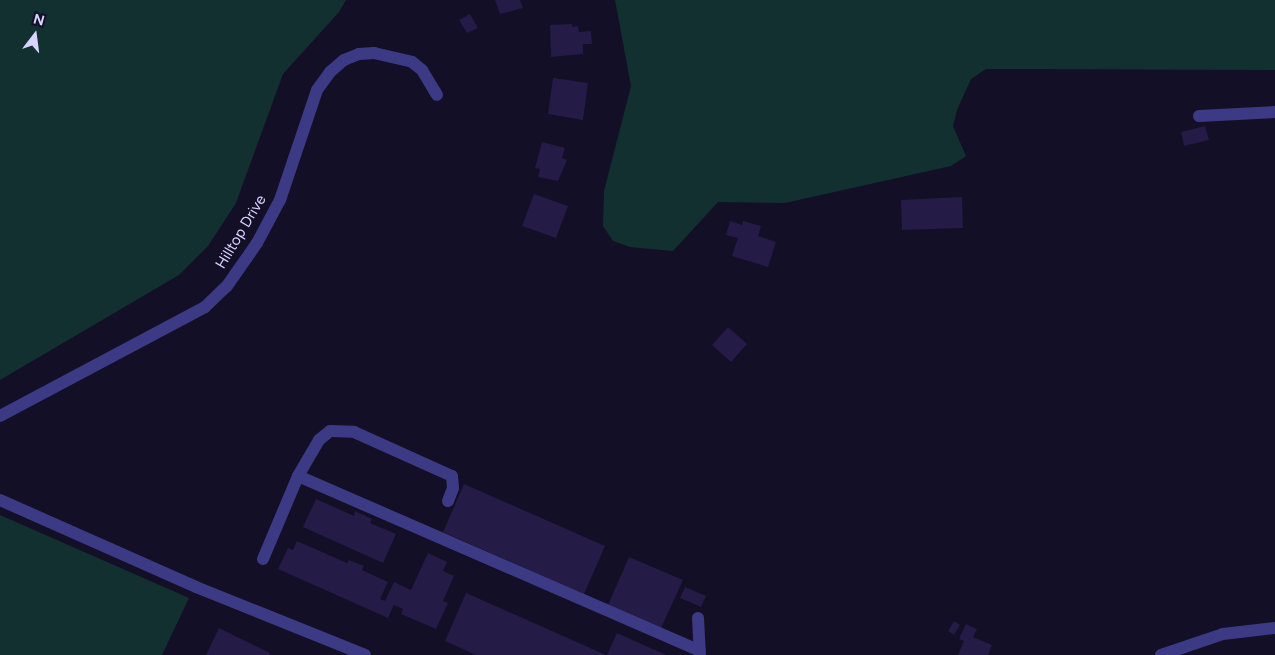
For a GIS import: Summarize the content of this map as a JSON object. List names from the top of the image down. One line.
{"streets":{"street":["Hilltop Drive"]},"north":"top"}
